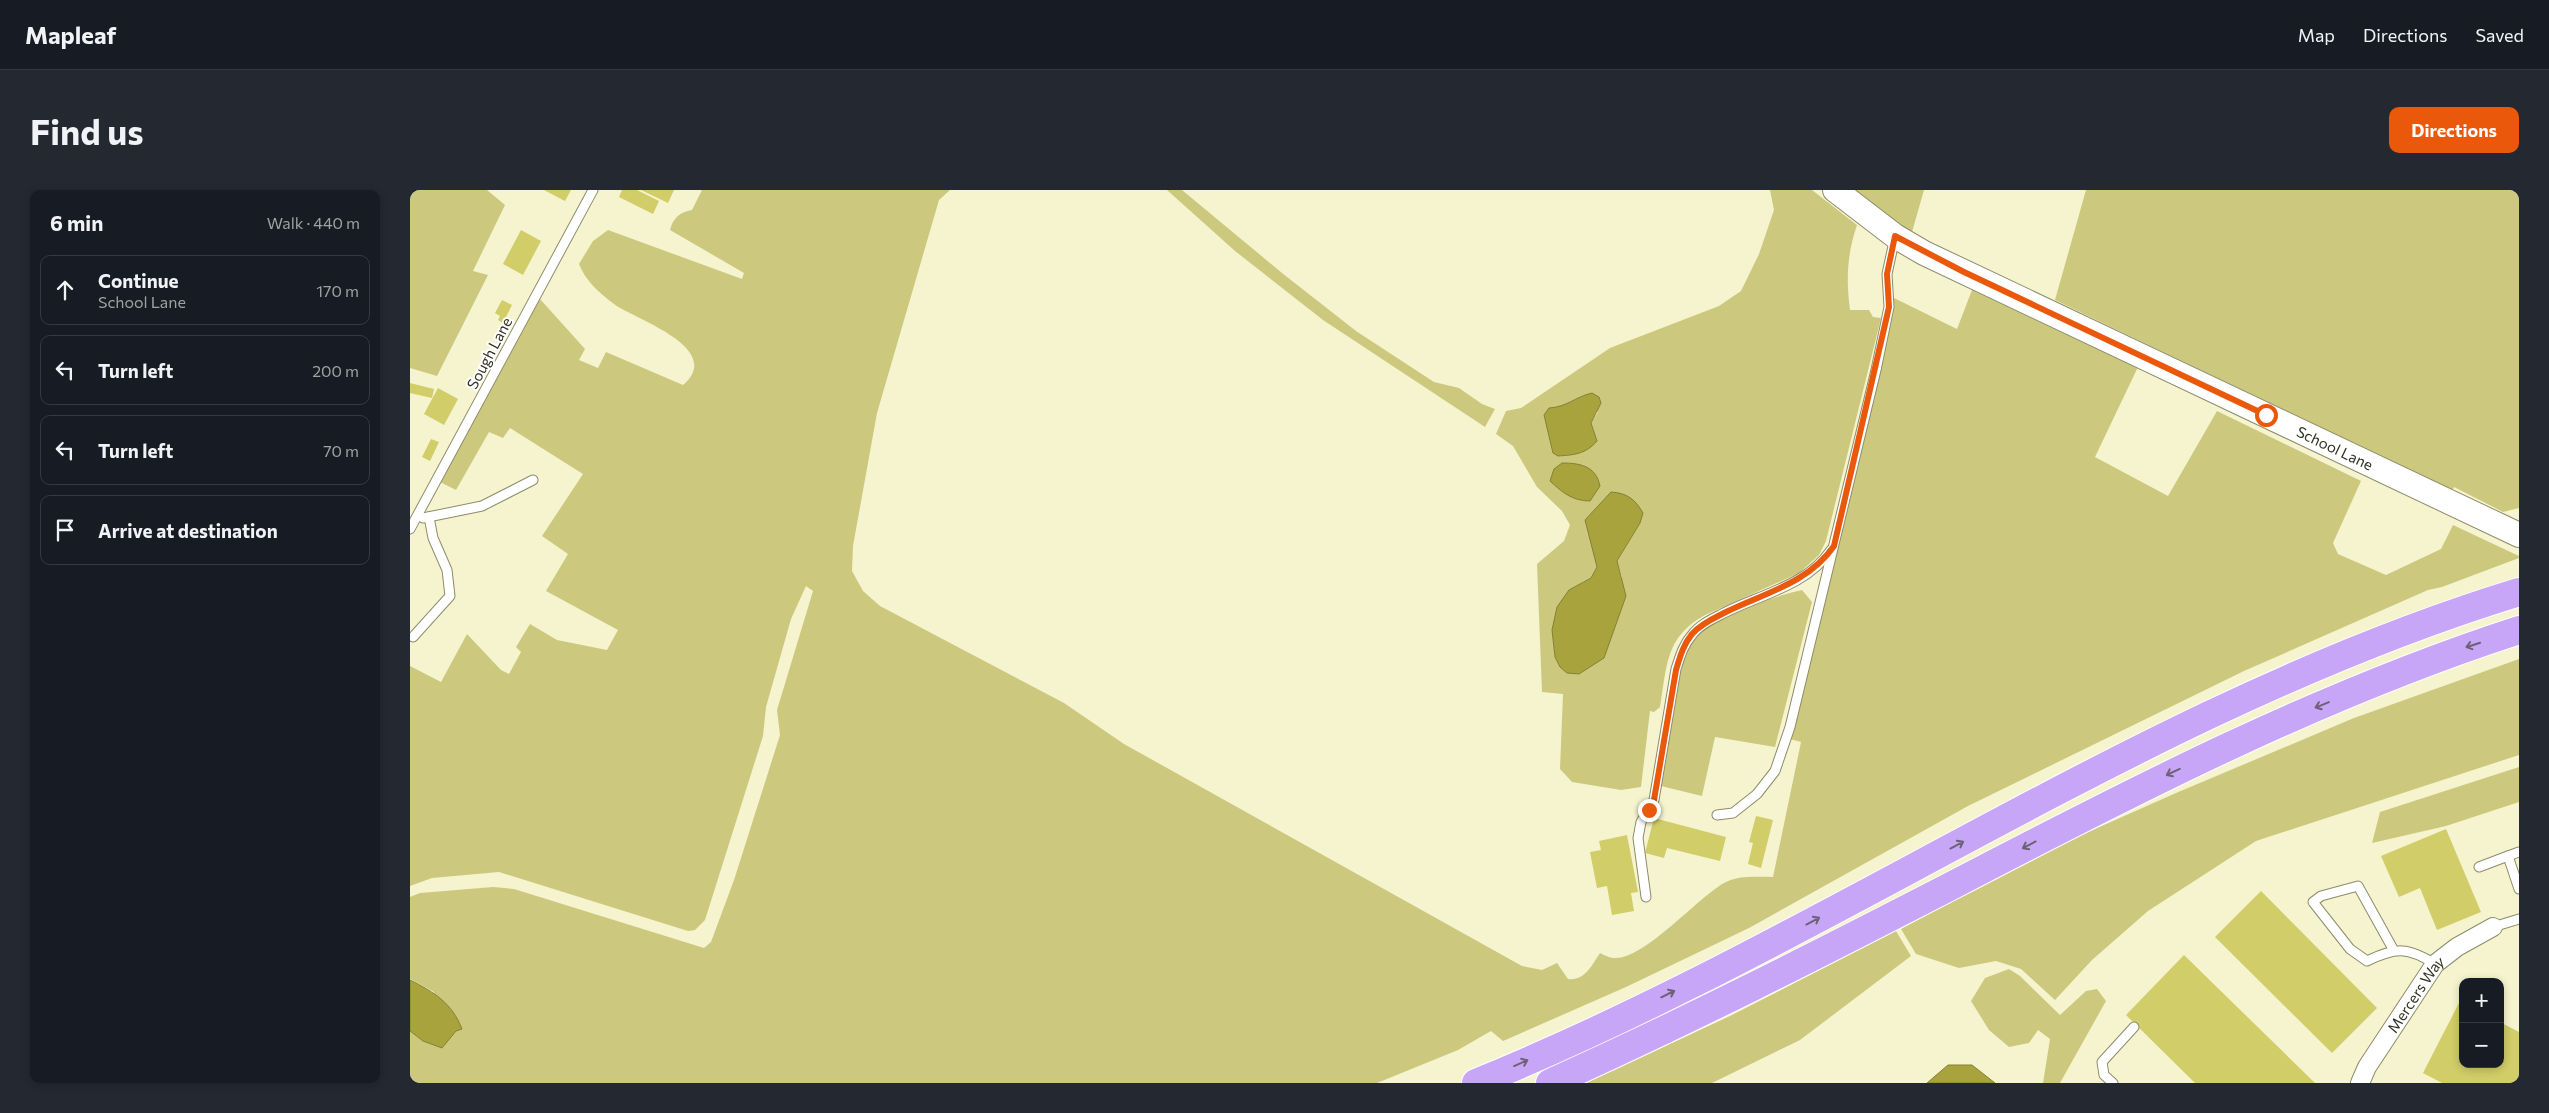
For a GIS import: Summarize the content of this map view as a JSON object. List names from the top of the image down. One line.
{"streets":{"main road":["School Lane"],"street":["Mercers Way"],"lane":["Sough Lane"]},"page":{"header":"Mapleaf","nav":["Map","Directions","Saved"],"buttons":"Directions","title":"Find us","heading":["6 min","Walk · 440 m"],"list":[["Continue","School Lane","170 m"],["Turn left","200 m"],["Turn left","70 m"],"Arrive at destination"],"map_buttons":["+","−"]}}
